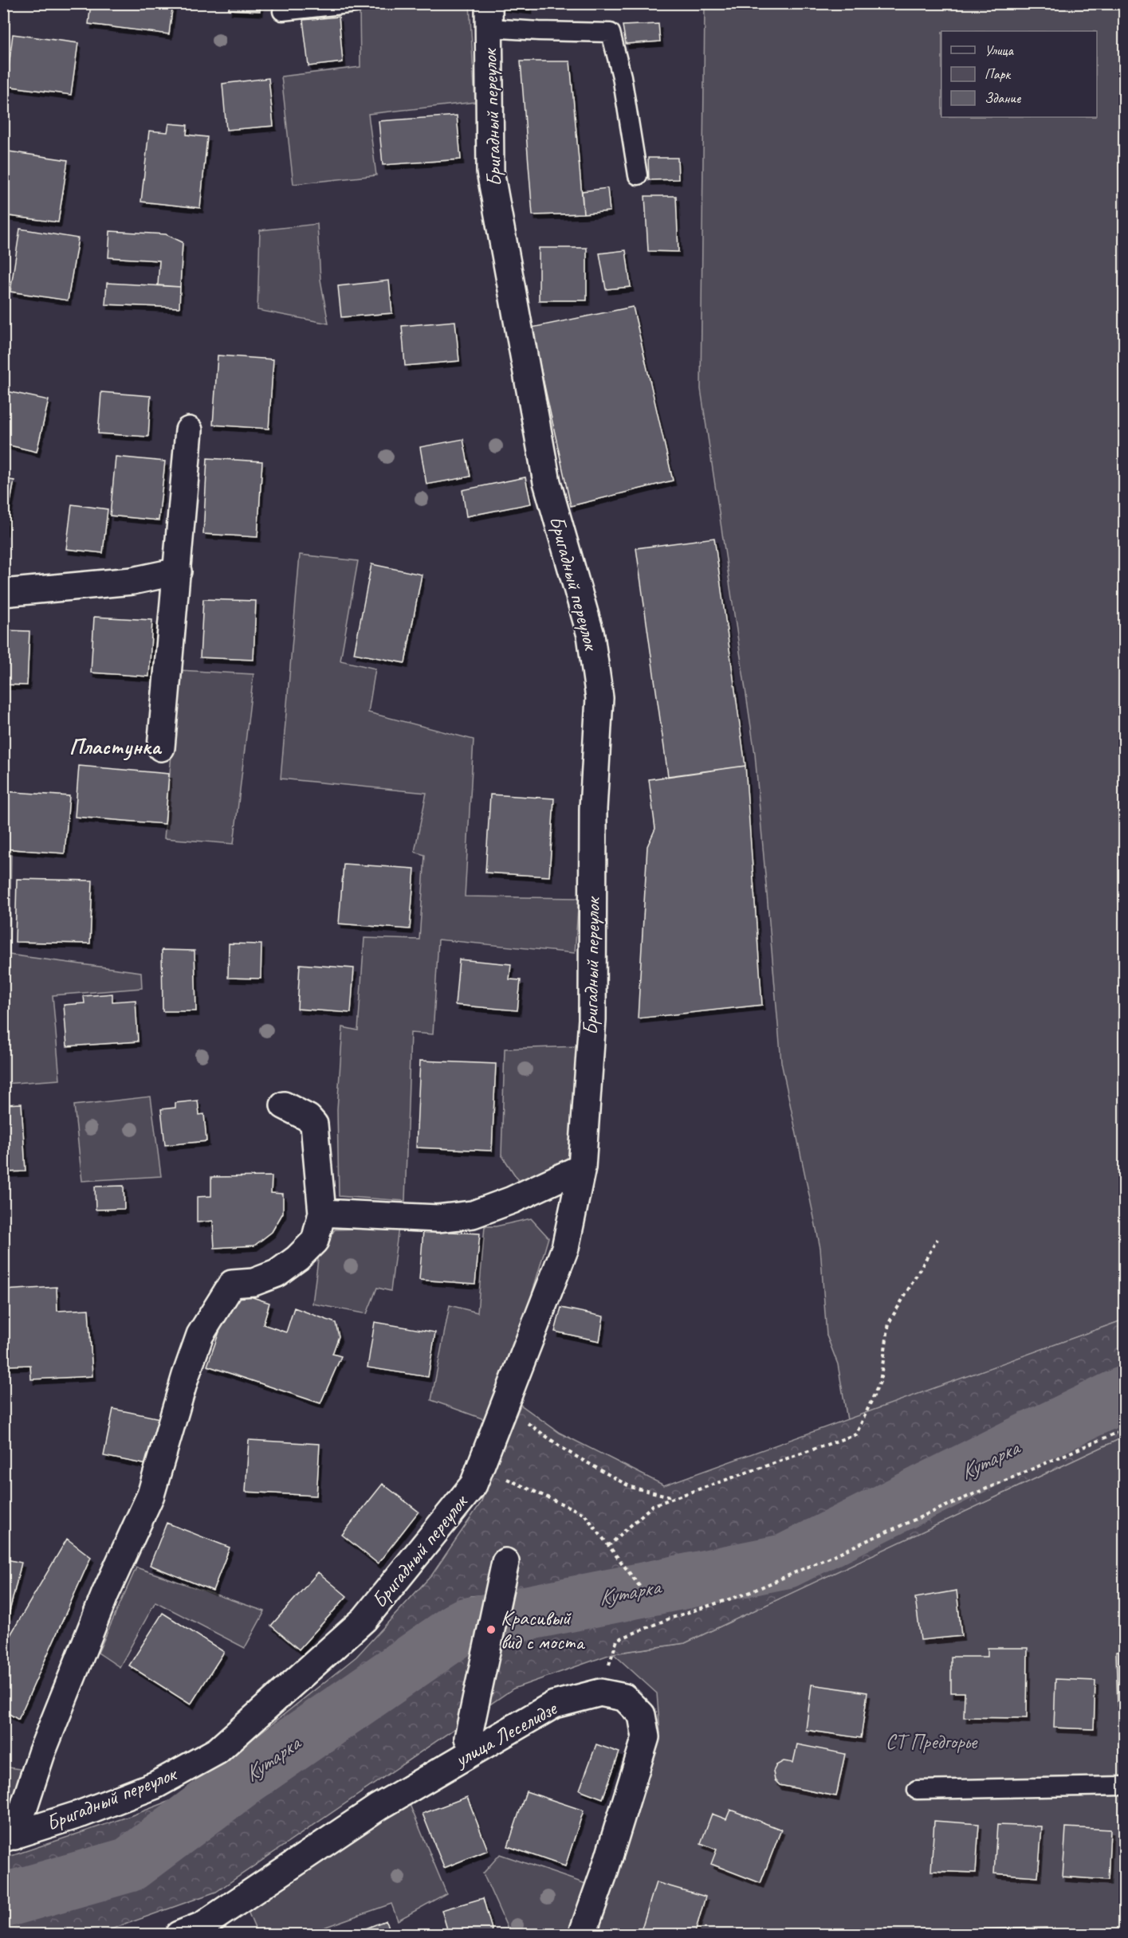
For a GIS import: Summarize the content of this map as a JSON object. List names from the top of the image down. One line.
{"streets":{"street":["Бригадный переулок","улица Леселидзе"]},"districts":["Пластунка"],"water":["Кутарка"],"parks":["СТ Предгорье"],"places":["Красивый вид с моста"],"legend":["Улица","Парк","Здание"]}
